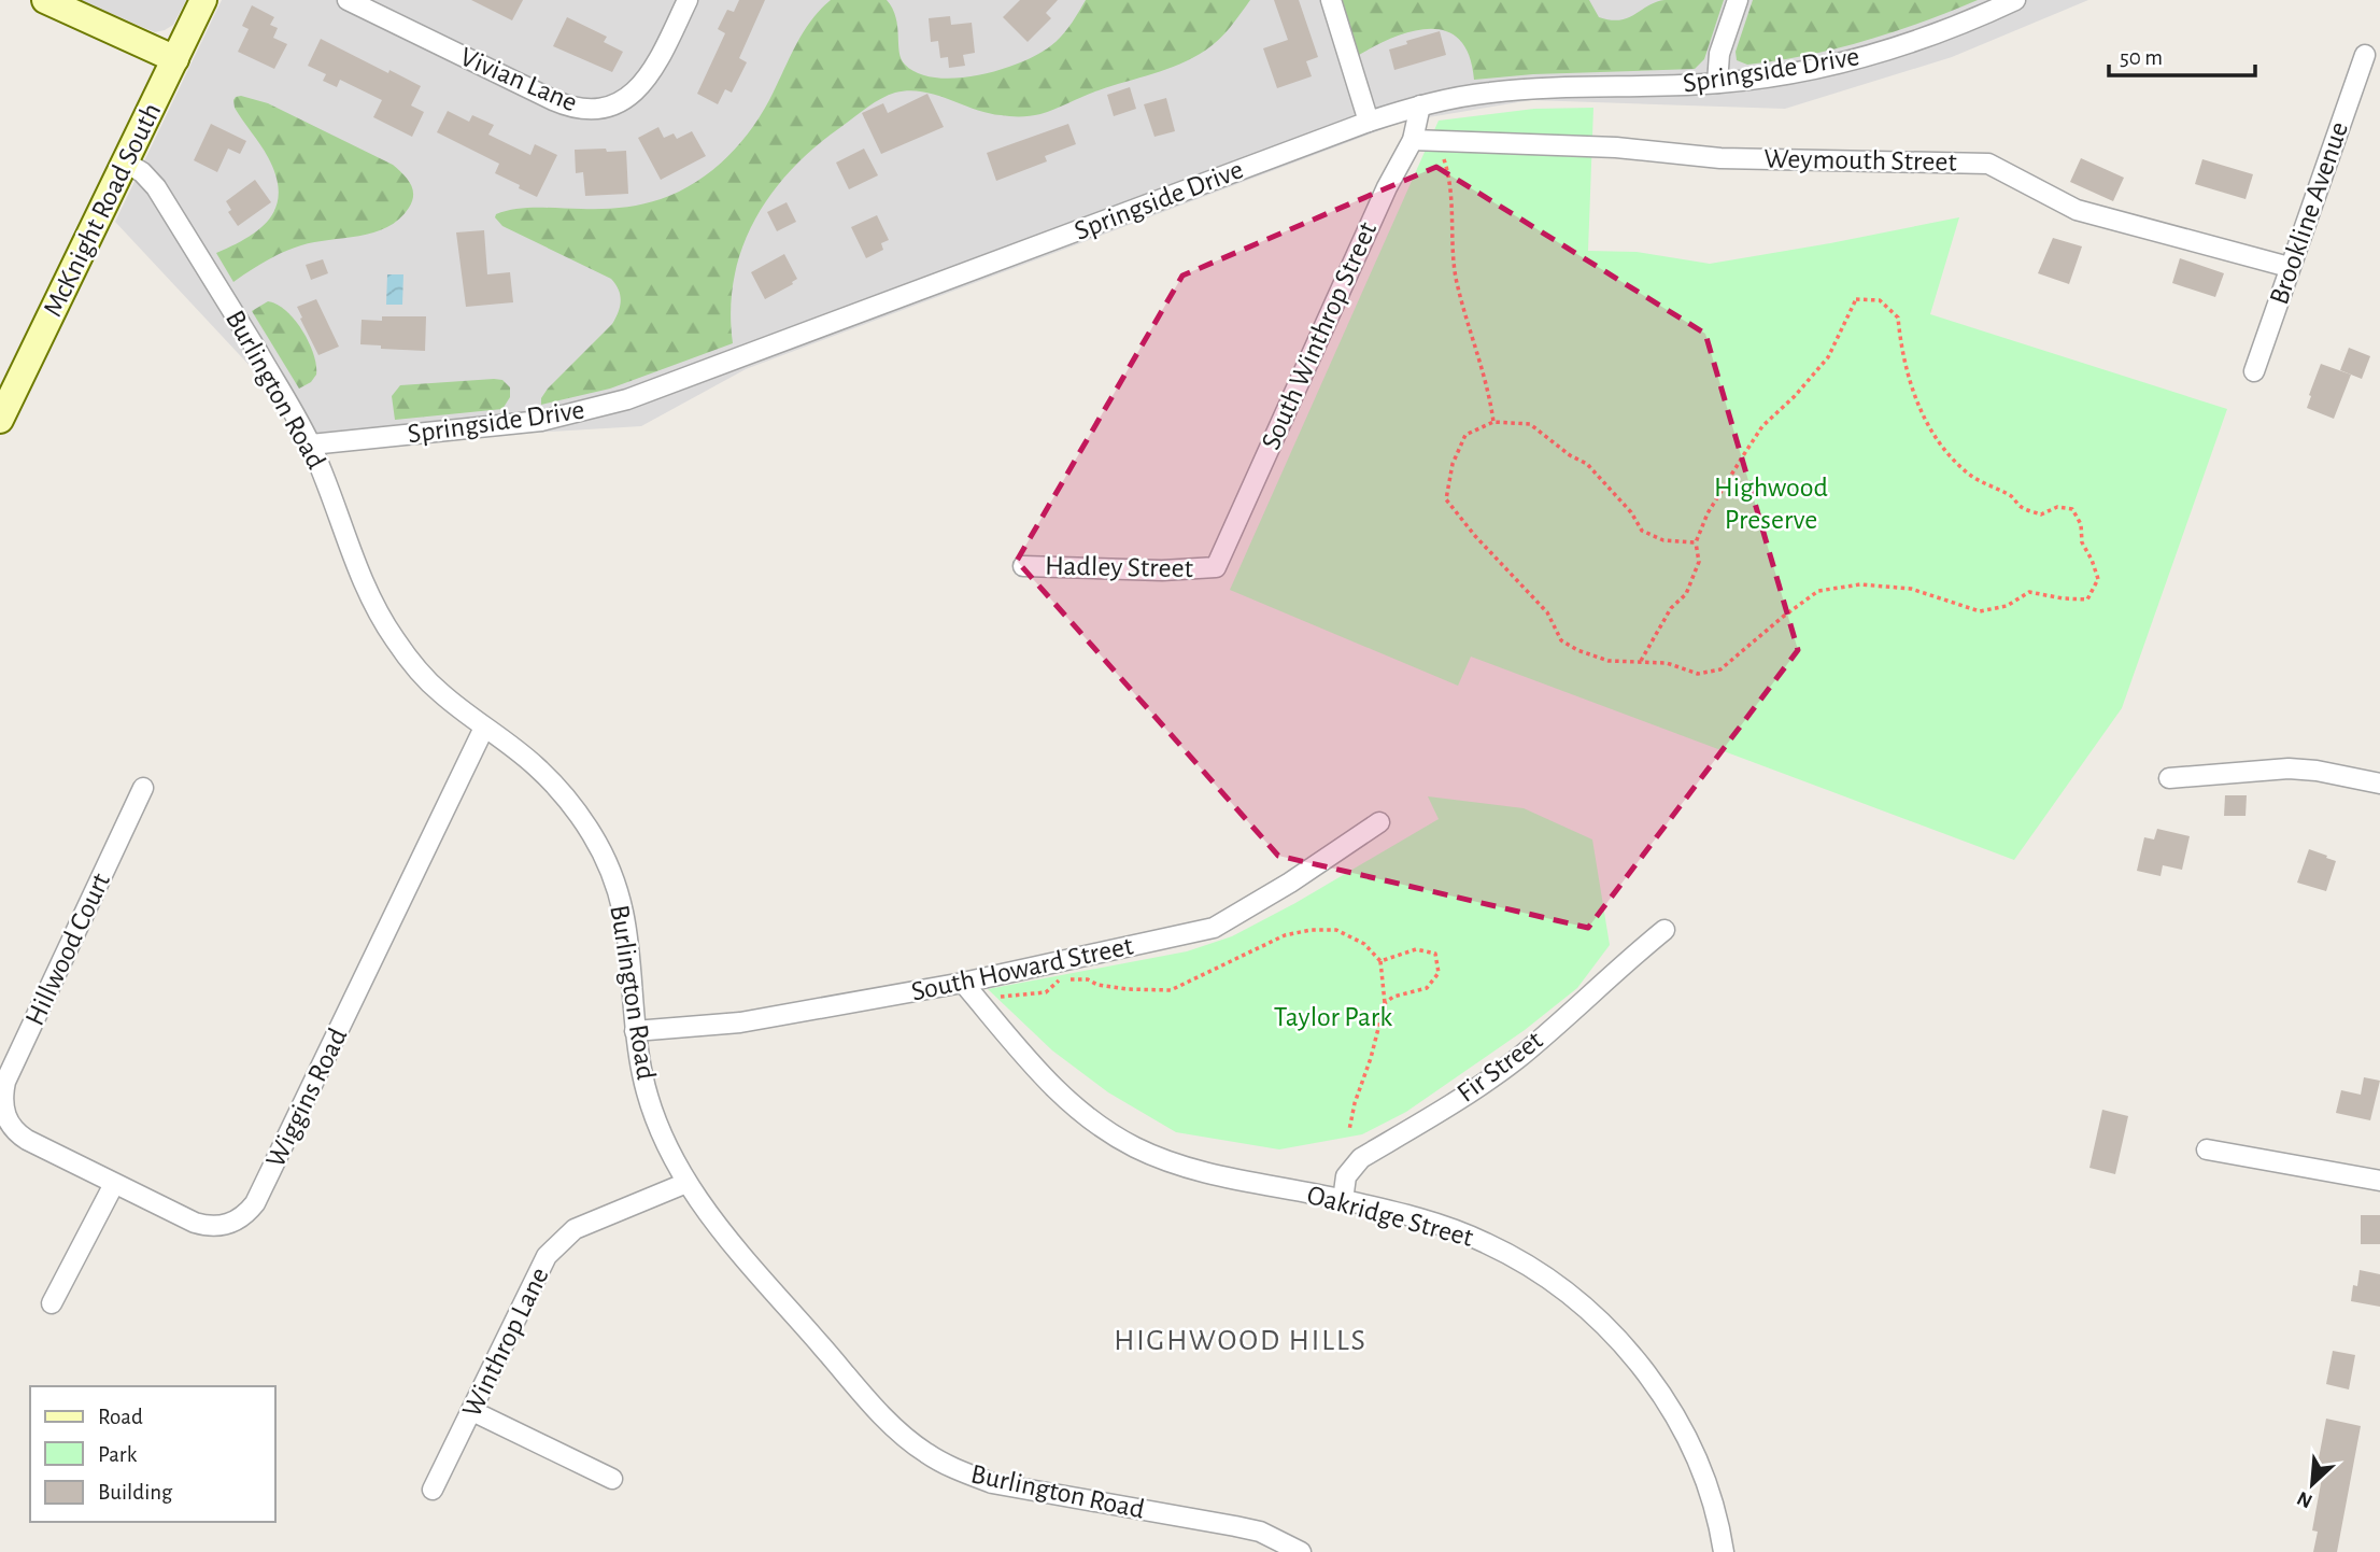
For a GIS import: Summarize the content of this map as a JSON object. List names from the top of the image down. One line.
{"streets":{"street":["Springside Drive","Vivian Lane","Weymouth Street","McKnight Road South","Brookline Avenue","South Winthrop Street","Burlington Road","Hadley Street","Hillwood Court","South Howard Street","Fir Street","Wiggins Road","Oakridge Street","Winthrop Lane"]},"crossings":[["Springside Drive","South Winthrop Street"],["Springside Drive","Burlington Road"],["Weymouth Street","Brookline Avenue"],["Weymouth Street","South Winthrop Street"],["McKnight Road South","Burlington Road"],["South Winthrop Street","Hadley Street"],["Burlington Road","South Howard Street"],["Burlington Road","Wiggins Road"],["Burlington Road","Winthrop Lane"],["Hillwood Court","Wiggins Road"],["South Howard Street","Oakridge Street"],["Fir Street","Oakridge Street"]],"districts":["HIGHWOOD HILLS"],"parks":["Highwood Preserve","Taylor Park"],"legend":["Road","Park","Building"],"scale_bar":"50 m","north":"bottom left"}
